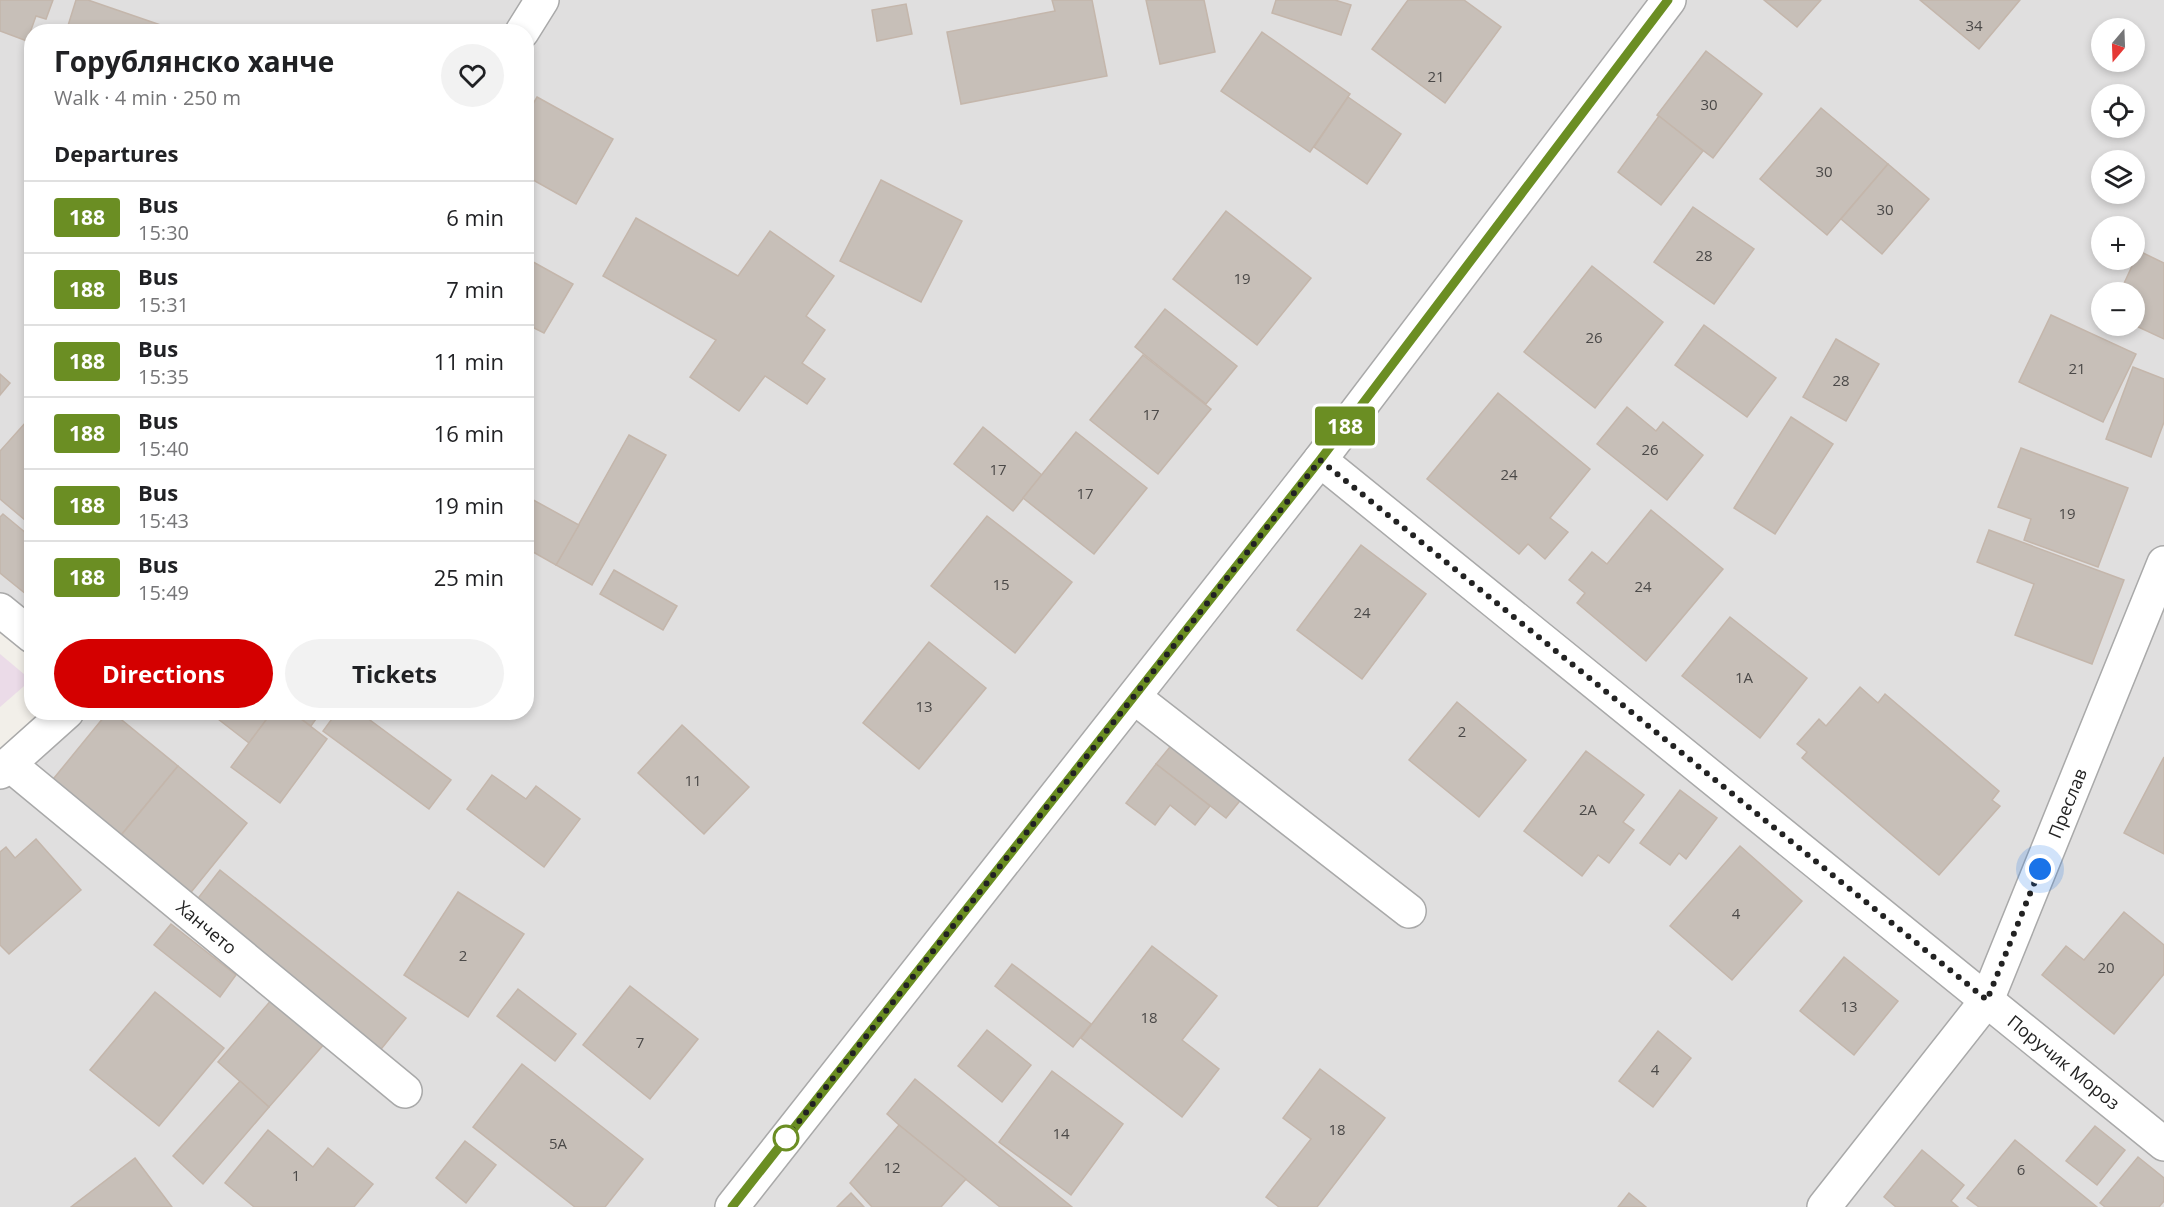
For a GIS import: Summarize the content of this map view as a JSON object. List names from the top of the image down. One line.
{"streets":{"street":["Преслав","Ханчето","Поручик Мороз"]},"crossings":[["Преслав","Поручик Мороз"]],"lines":["bus line 188"],"house_numbers":["34","21","30","30","30","28","19","26","21","28","17","26","17","24","17","19","15","24","24","1А","13","2","11","2A","4","2","20","13","18","7","4","18","14","5А","12","6","1"],"north":"bottom","page":{"on_map":"188","map_buttons":["+","−"],"heading":[["Горублянско ханче","Walk · 4 min · 250 m"],"Departures"],"list":[{"mark":"188","name":"Bus","note":"15:30","value":"6 min"},{"mark":"188","name":"Bus","note":"15:31","value":"7 min"},{"mark":"188","name":"Bus","note":"15:35","value":"11 min"},{"mark":"188","name":"Bus","note":"15:40","value":"16 min"},{"mark":"188","name":"Bus","note":"15:43","value":"19 min"},{"mark":"188","name":"Bus","note":"15:49","value":"25 min"}],"buttons":["Directions","Tickets"]}}
